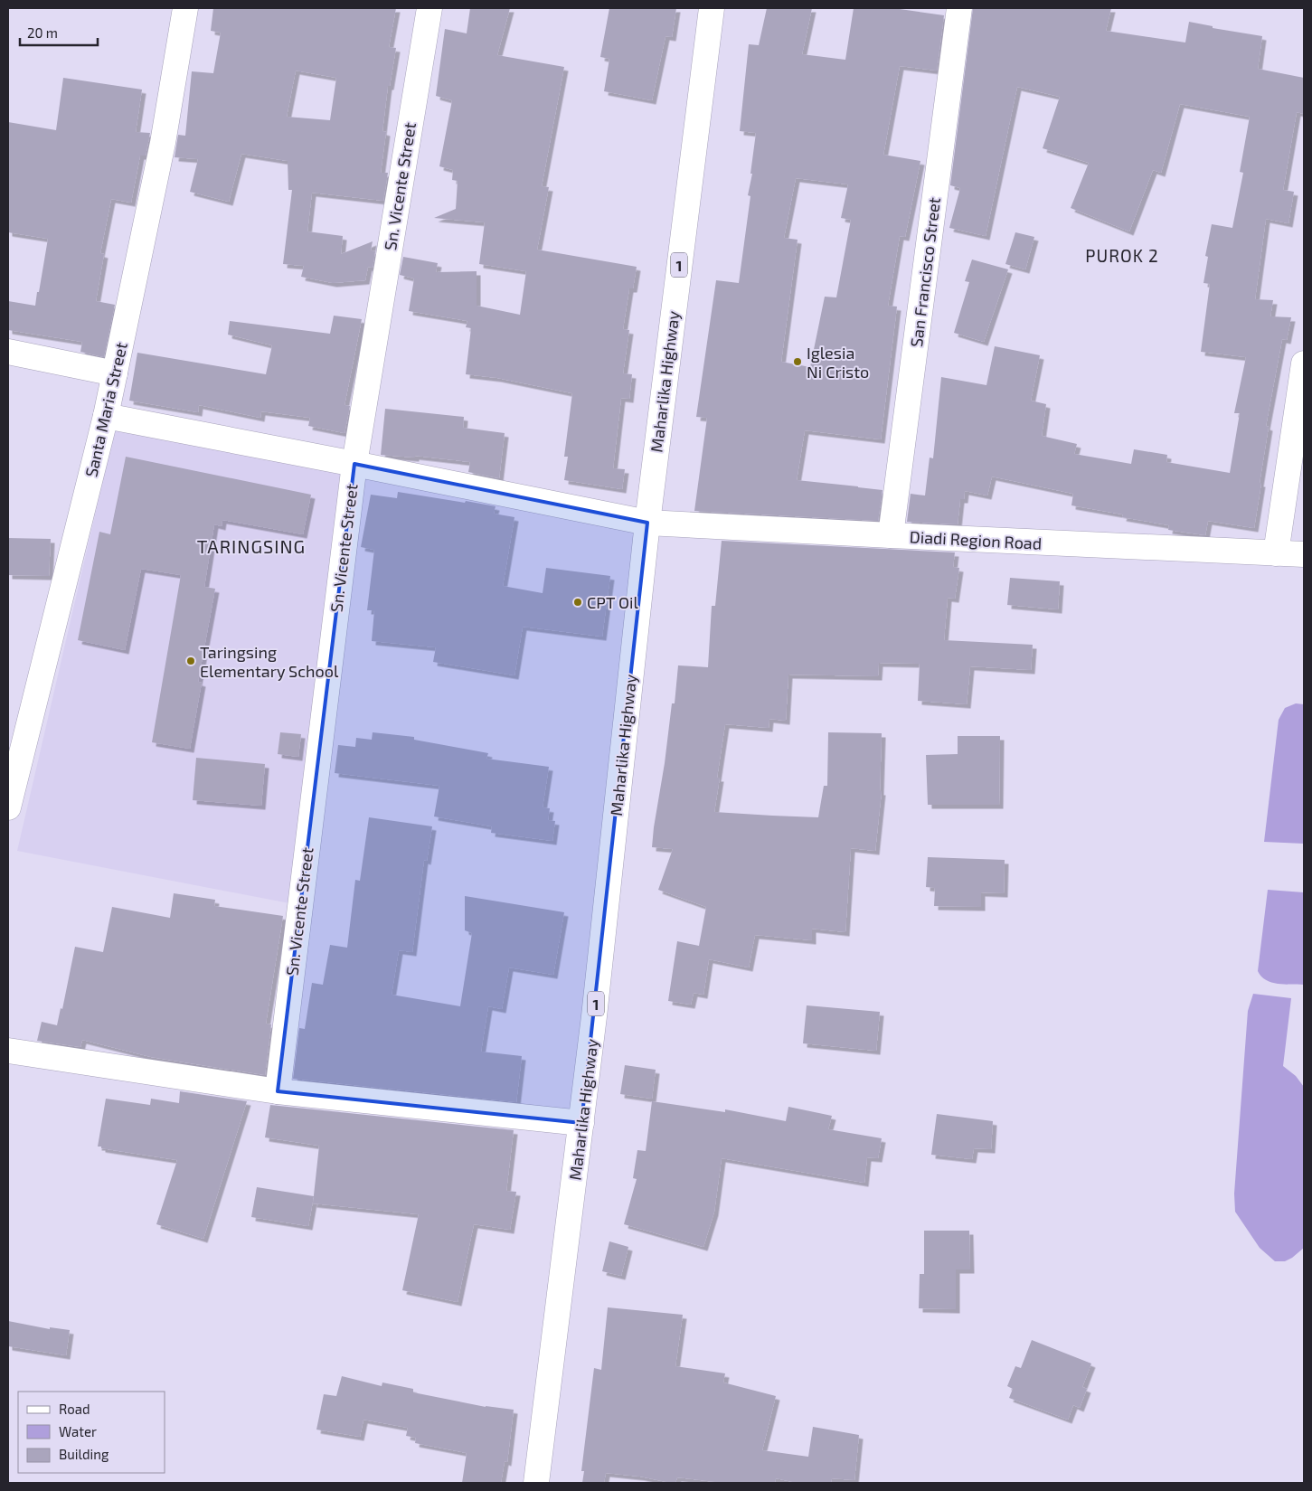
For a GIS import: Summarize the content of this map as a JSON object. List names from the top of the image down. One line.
{"streets":{"main road":["Sn. Vicente Street","1","San Francisco Street","Maharlika Highway","Santa Maria Street","Diadi Region Road"]},"crossings":[["Sn. Vicente Street","Diadi Region Road"],["San Francisco Street","Diadi Region Road"],["Maharlika Highway","Diadi Region Road"],["Santa Maria Street","Diadi Region Road"]],"districts":["PUROK 2","TARINGSING"],"places":["Iglesia Ni Cristo","CPT Oil","Taringsing Elementary School"],"legend":["Road","Water","Building"],"scale_bar":"20 m"}
